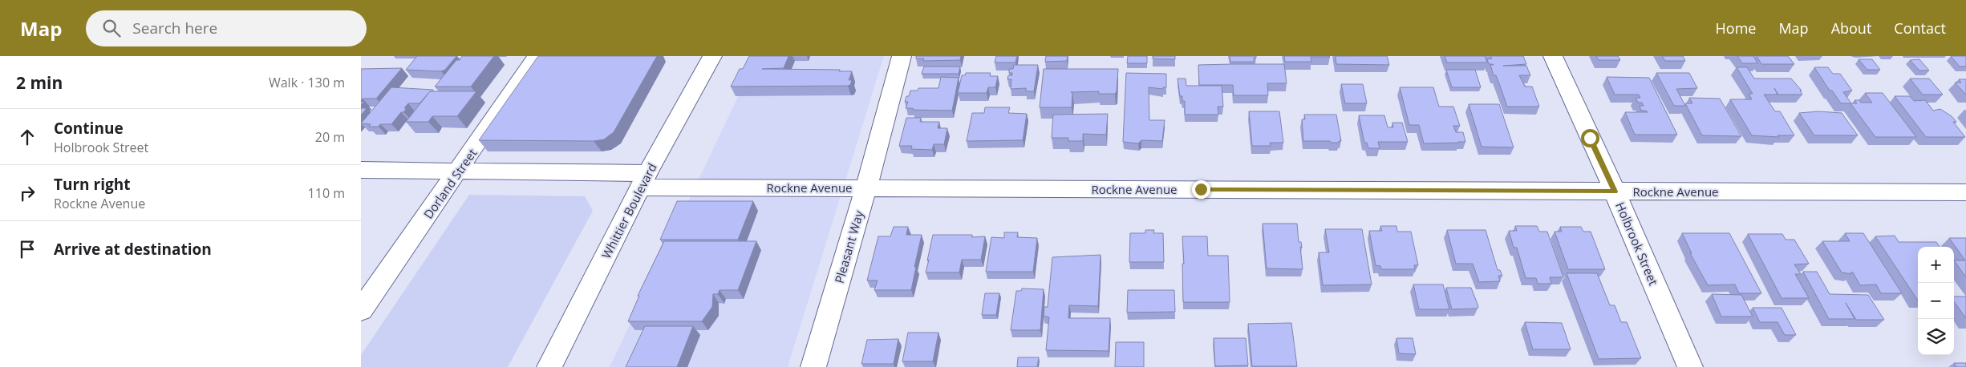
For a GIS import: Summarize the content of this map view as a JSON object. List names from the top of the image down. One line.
{"streets":{"street":["Dorland Street","Rockne Avenue","Whittier Boulevard","Holbrook Street","Pleasant Way"]},"crossings":[["Dorland Street","Rockne Avenue"],["Rockne Avenue","Whittier Boulevard"],["Rockne Avenue","Holbrook Street"],["Rockne Avenue","Pleasant Way"]],"page":{"header":"Map","search":"Search here","nav":["Home","Map","About","Contact"],"heading":["2 min","Walk · 130 m"],"list":[["Continue","Holbrook Street","20 m"],["Turn right","Rockne Avenue","110 m"],"Arrive at destination"],"map_buttons":["+","−"]}}
